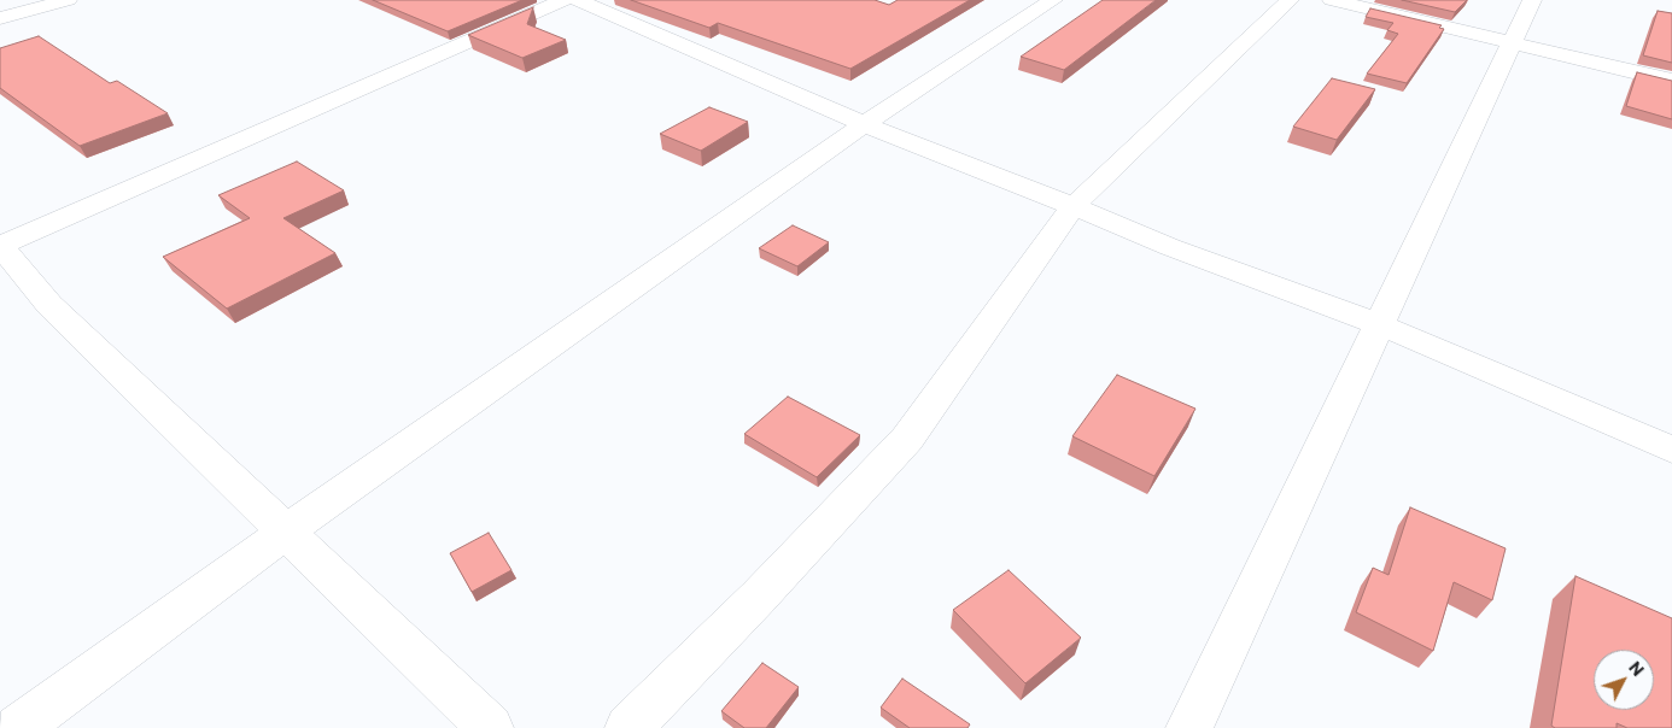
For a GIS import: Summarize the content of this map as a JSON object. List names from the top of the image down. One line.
{"north":"top right"}
